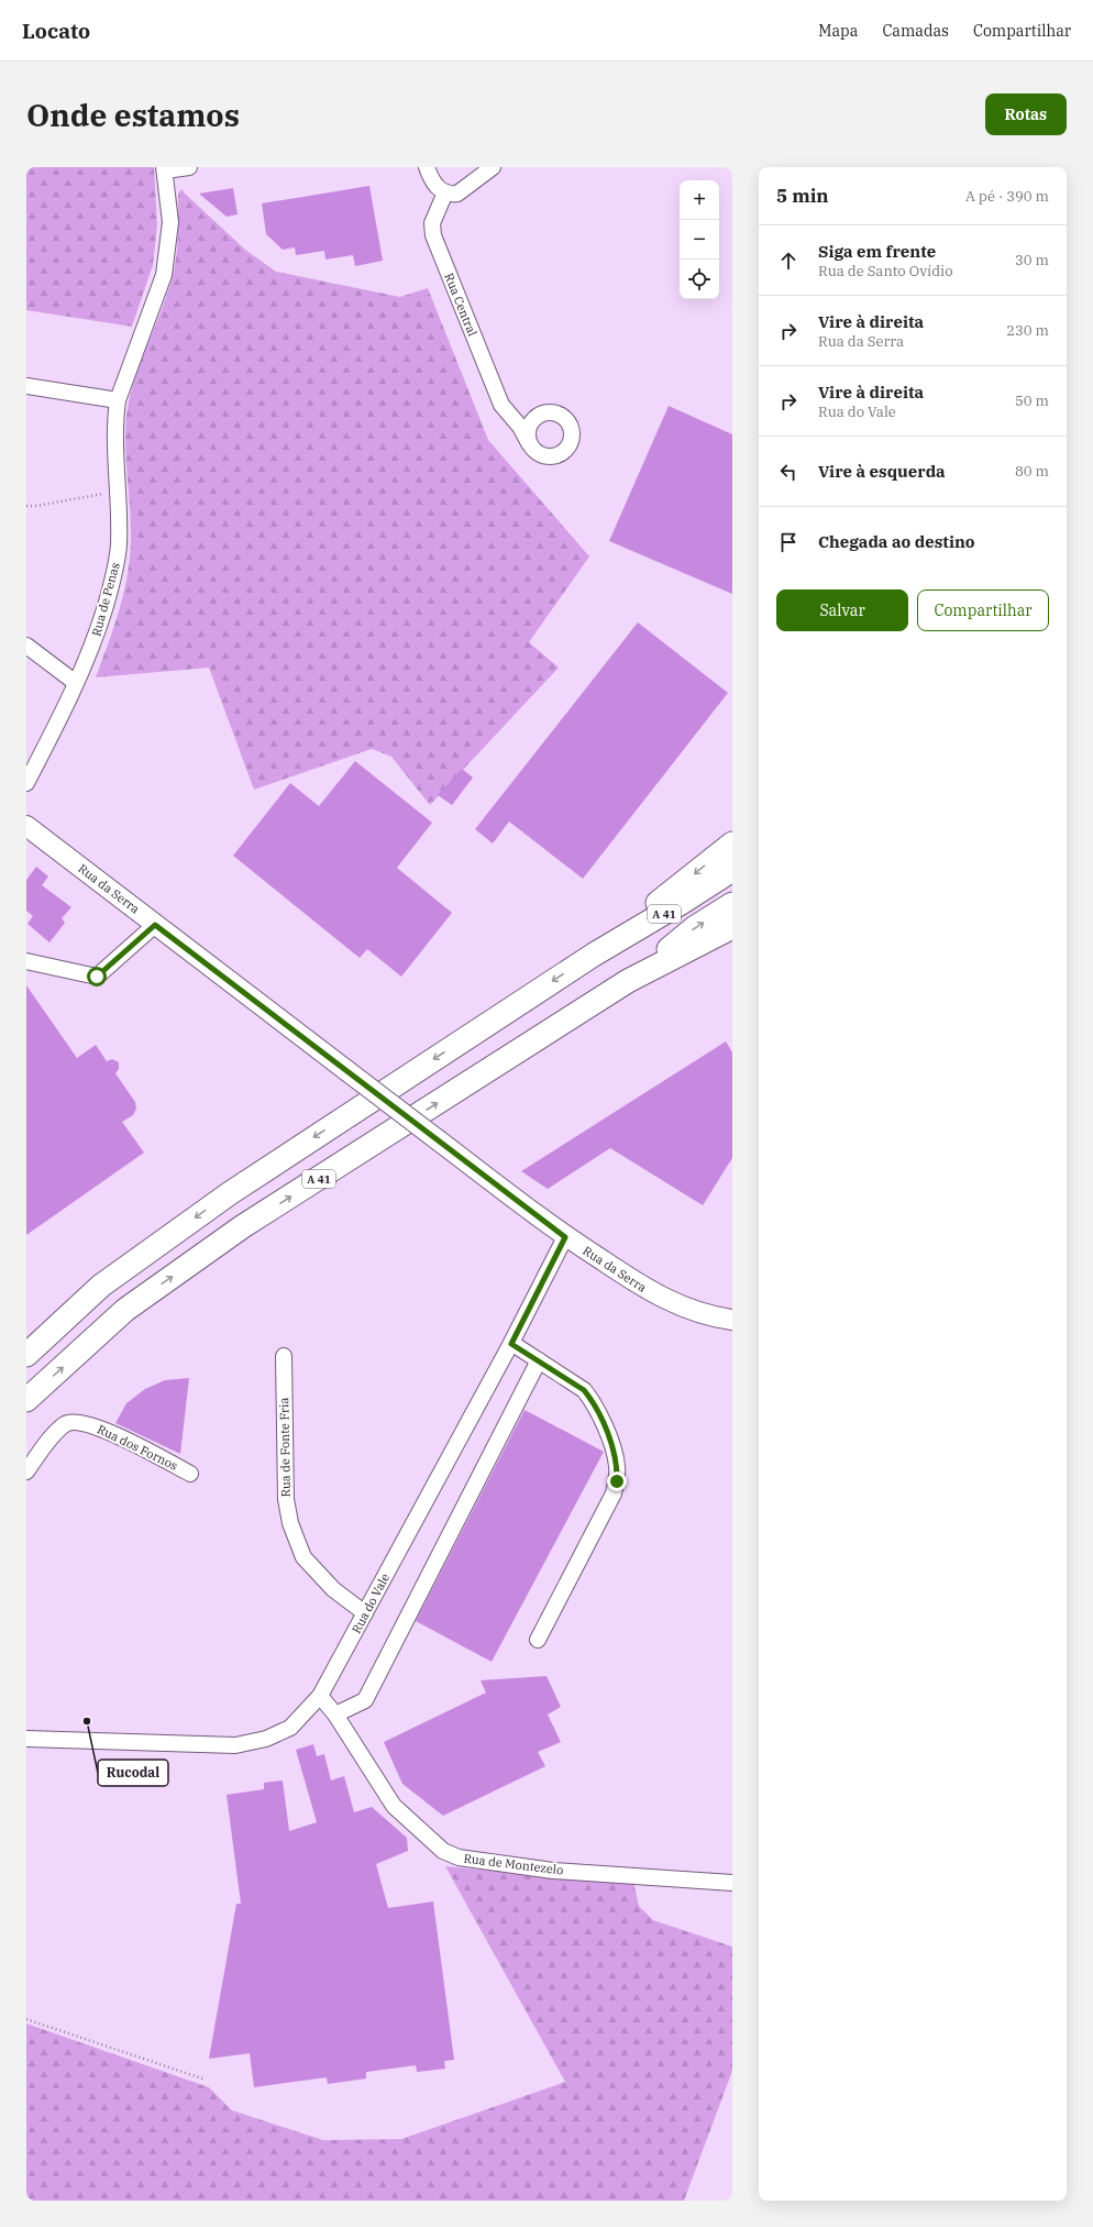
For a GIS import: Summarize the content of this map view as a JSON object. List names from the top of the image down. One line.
{"streets":{"highway":["A 41"],"main road":["Rua da Serra"],"street":["Rua Central","Rua de Penas","Rua dos Fornos","Rua de Fonte Fria","Rua do Vale","Rua de Montezelo"]},"crossings":[["Rua da Serra","Rua do Vale"],["Rua de Fonte Fria","Rua do Vale"],["Rua do Vale","Rua de Montezelo"]],"places":["Rucodal"],"page":{"header":"Locato","nav":["Mapa","Camadas","Compartilhar"],"buttons":["Rotas",["Salvar","Compartilhar"]],"title":"Onde estamos","heading":["5 min","A pé · 390 m"],"map_buttons":["+","−"],"list":[["Siga em frente","Rua de Santo Ovídio","30 m"],["Vire à direita","Rua da Serra","230 m"],["Vire à direita","Rua do Vale","50 m"],["Vire à esquerda","80 m"],"Chegada ao destino"]}}
